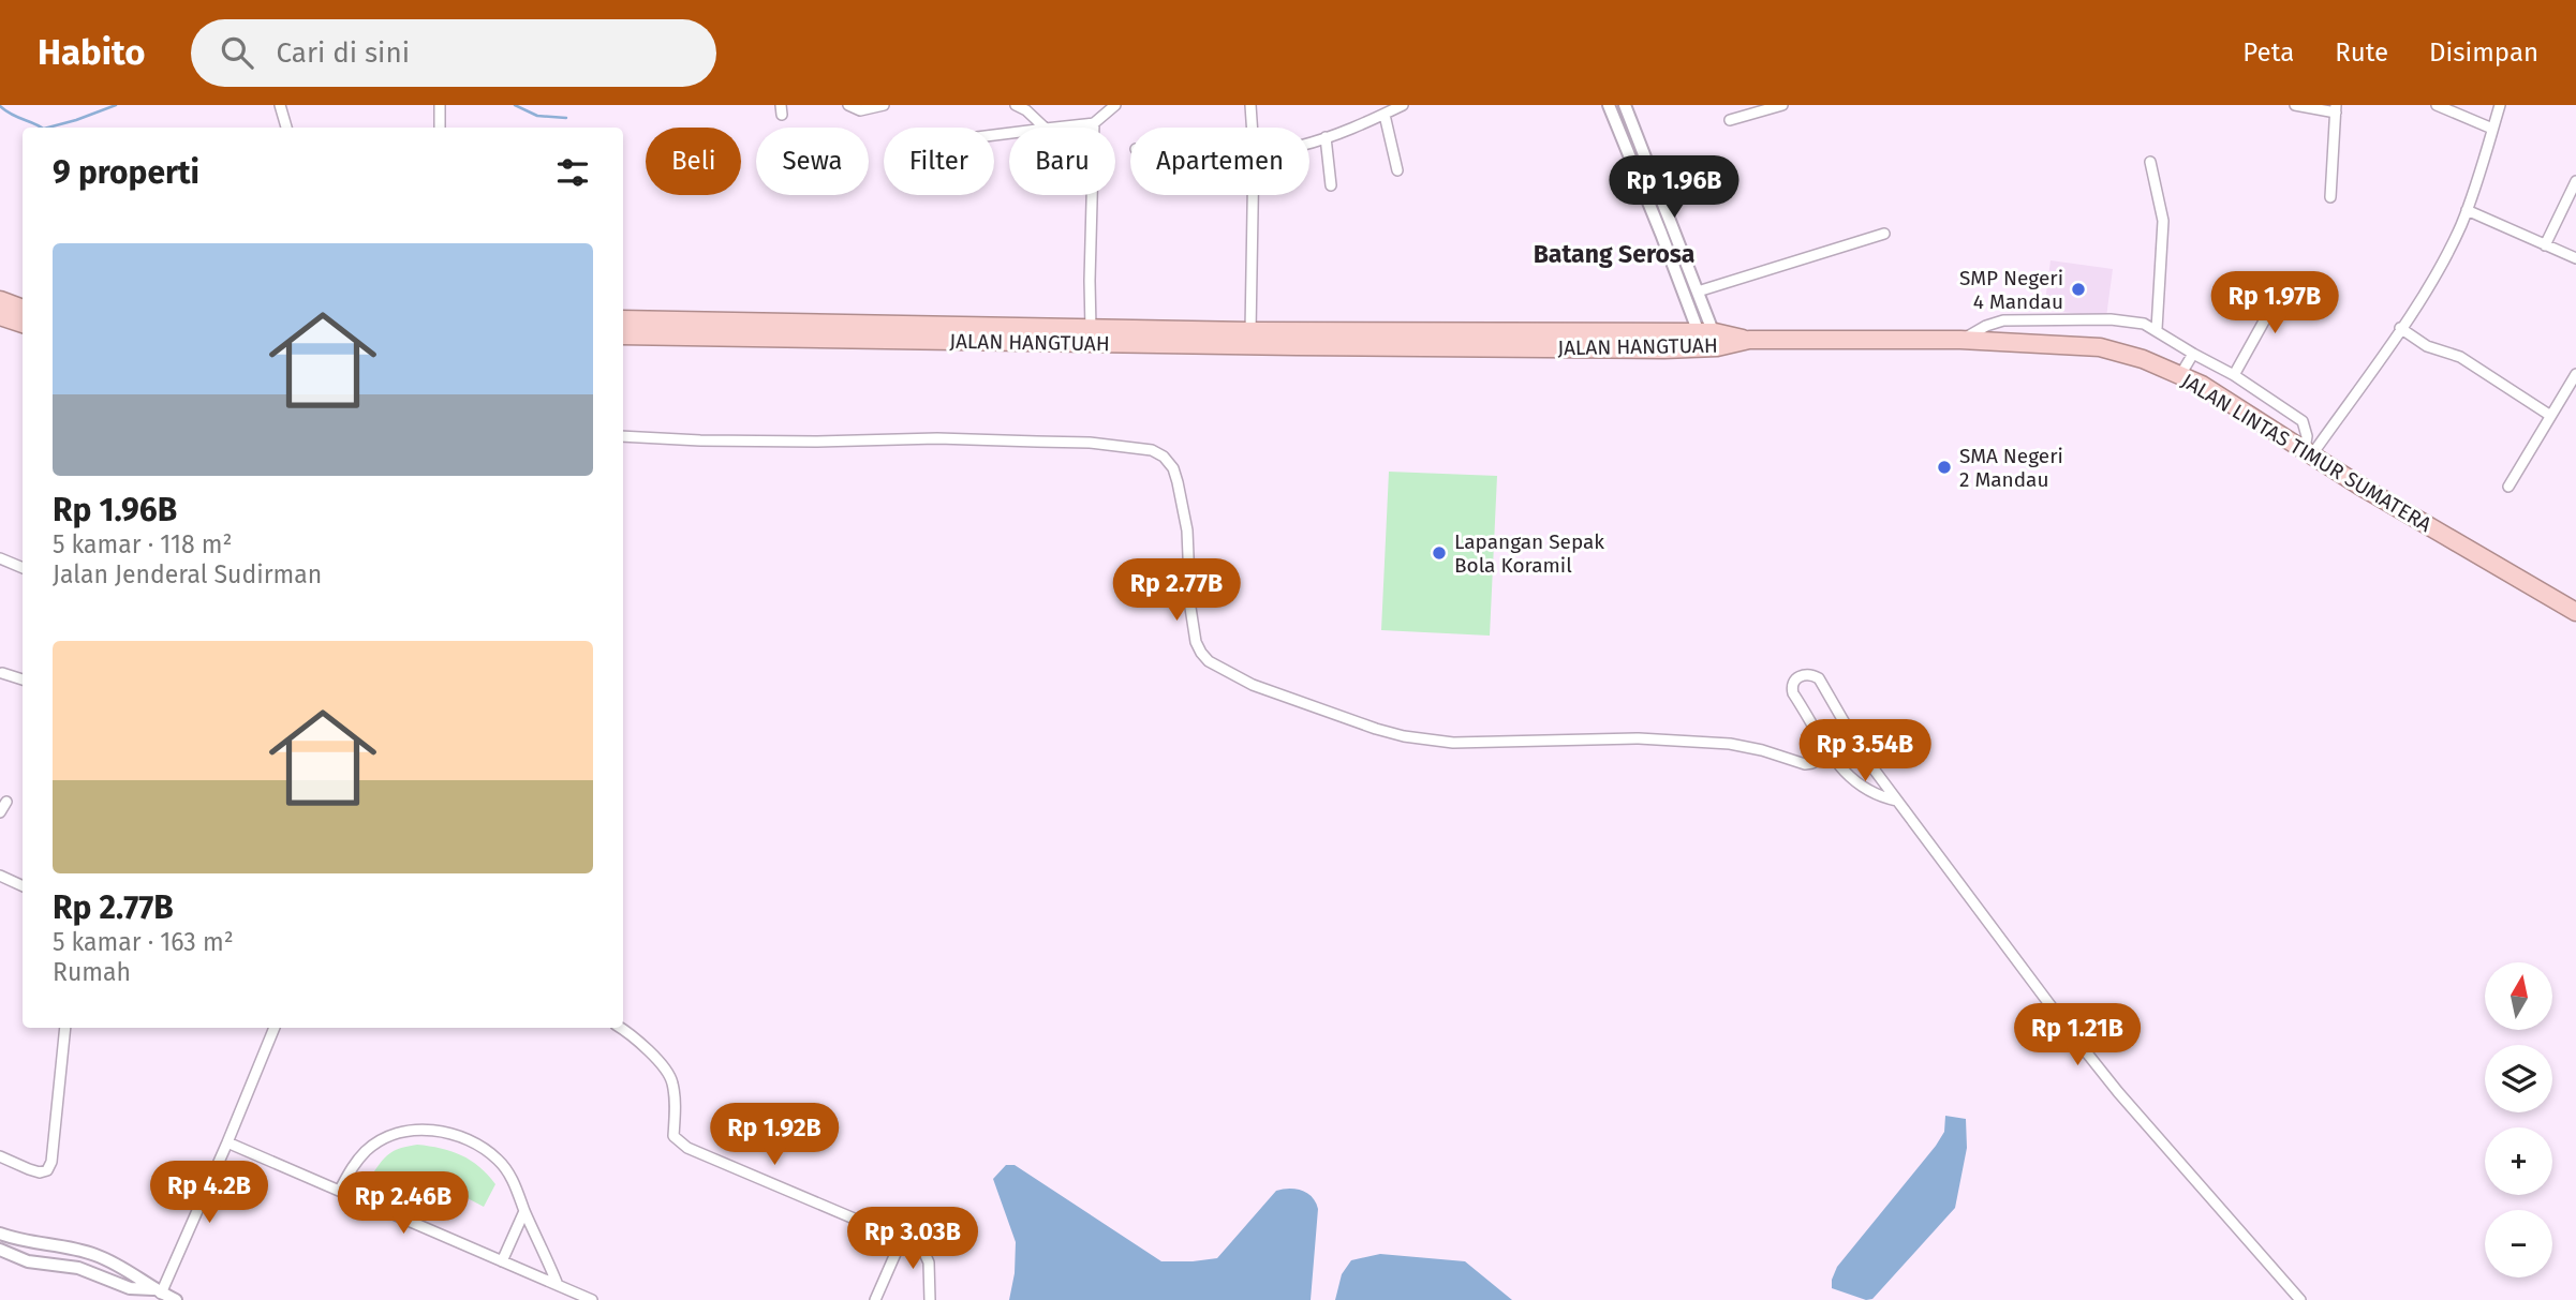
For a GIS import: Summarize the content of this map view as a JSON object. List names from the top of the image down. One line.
{"streets":{"highway":["JALAN HANGTUAH","JALAN LINTAS TIMUR SUMATERA"]},"crossings":[["JALAN HANGTUAH","JALAN LINTAS TIMUR SUMATERA"]],"districts":["Batang Serosa"],"places":["SMP Negeri 4 Mandau","SMA Negeri 2 Mandau","Lapangan Sepak Bola Koramil"],"north":"top","page":{"header":"Habito","search":"Cari di sini","nav":["Peta","Rute","Disimpan"],"chip":["Beli","Sewa","Filter","Baru","Apartemen"],"heading":"9 properti","price":["Rp 1.96B","Rp 1.97B","Rp 2.77B","Rp 3.54B","Rp 1.21B","Rp 1.92B","Rp 4.2B","Rp 2.46B","Rp 3.03B"],"list":[{"name":"Rp 1.96B","note":"5 kamar · 118 m² · Jalan Jenderal Sudirman"},{"name":"Rp 2.77B","note":"5 kamar · 163 m² · Rumah"}],"map_buttons":["+","−"]}}
